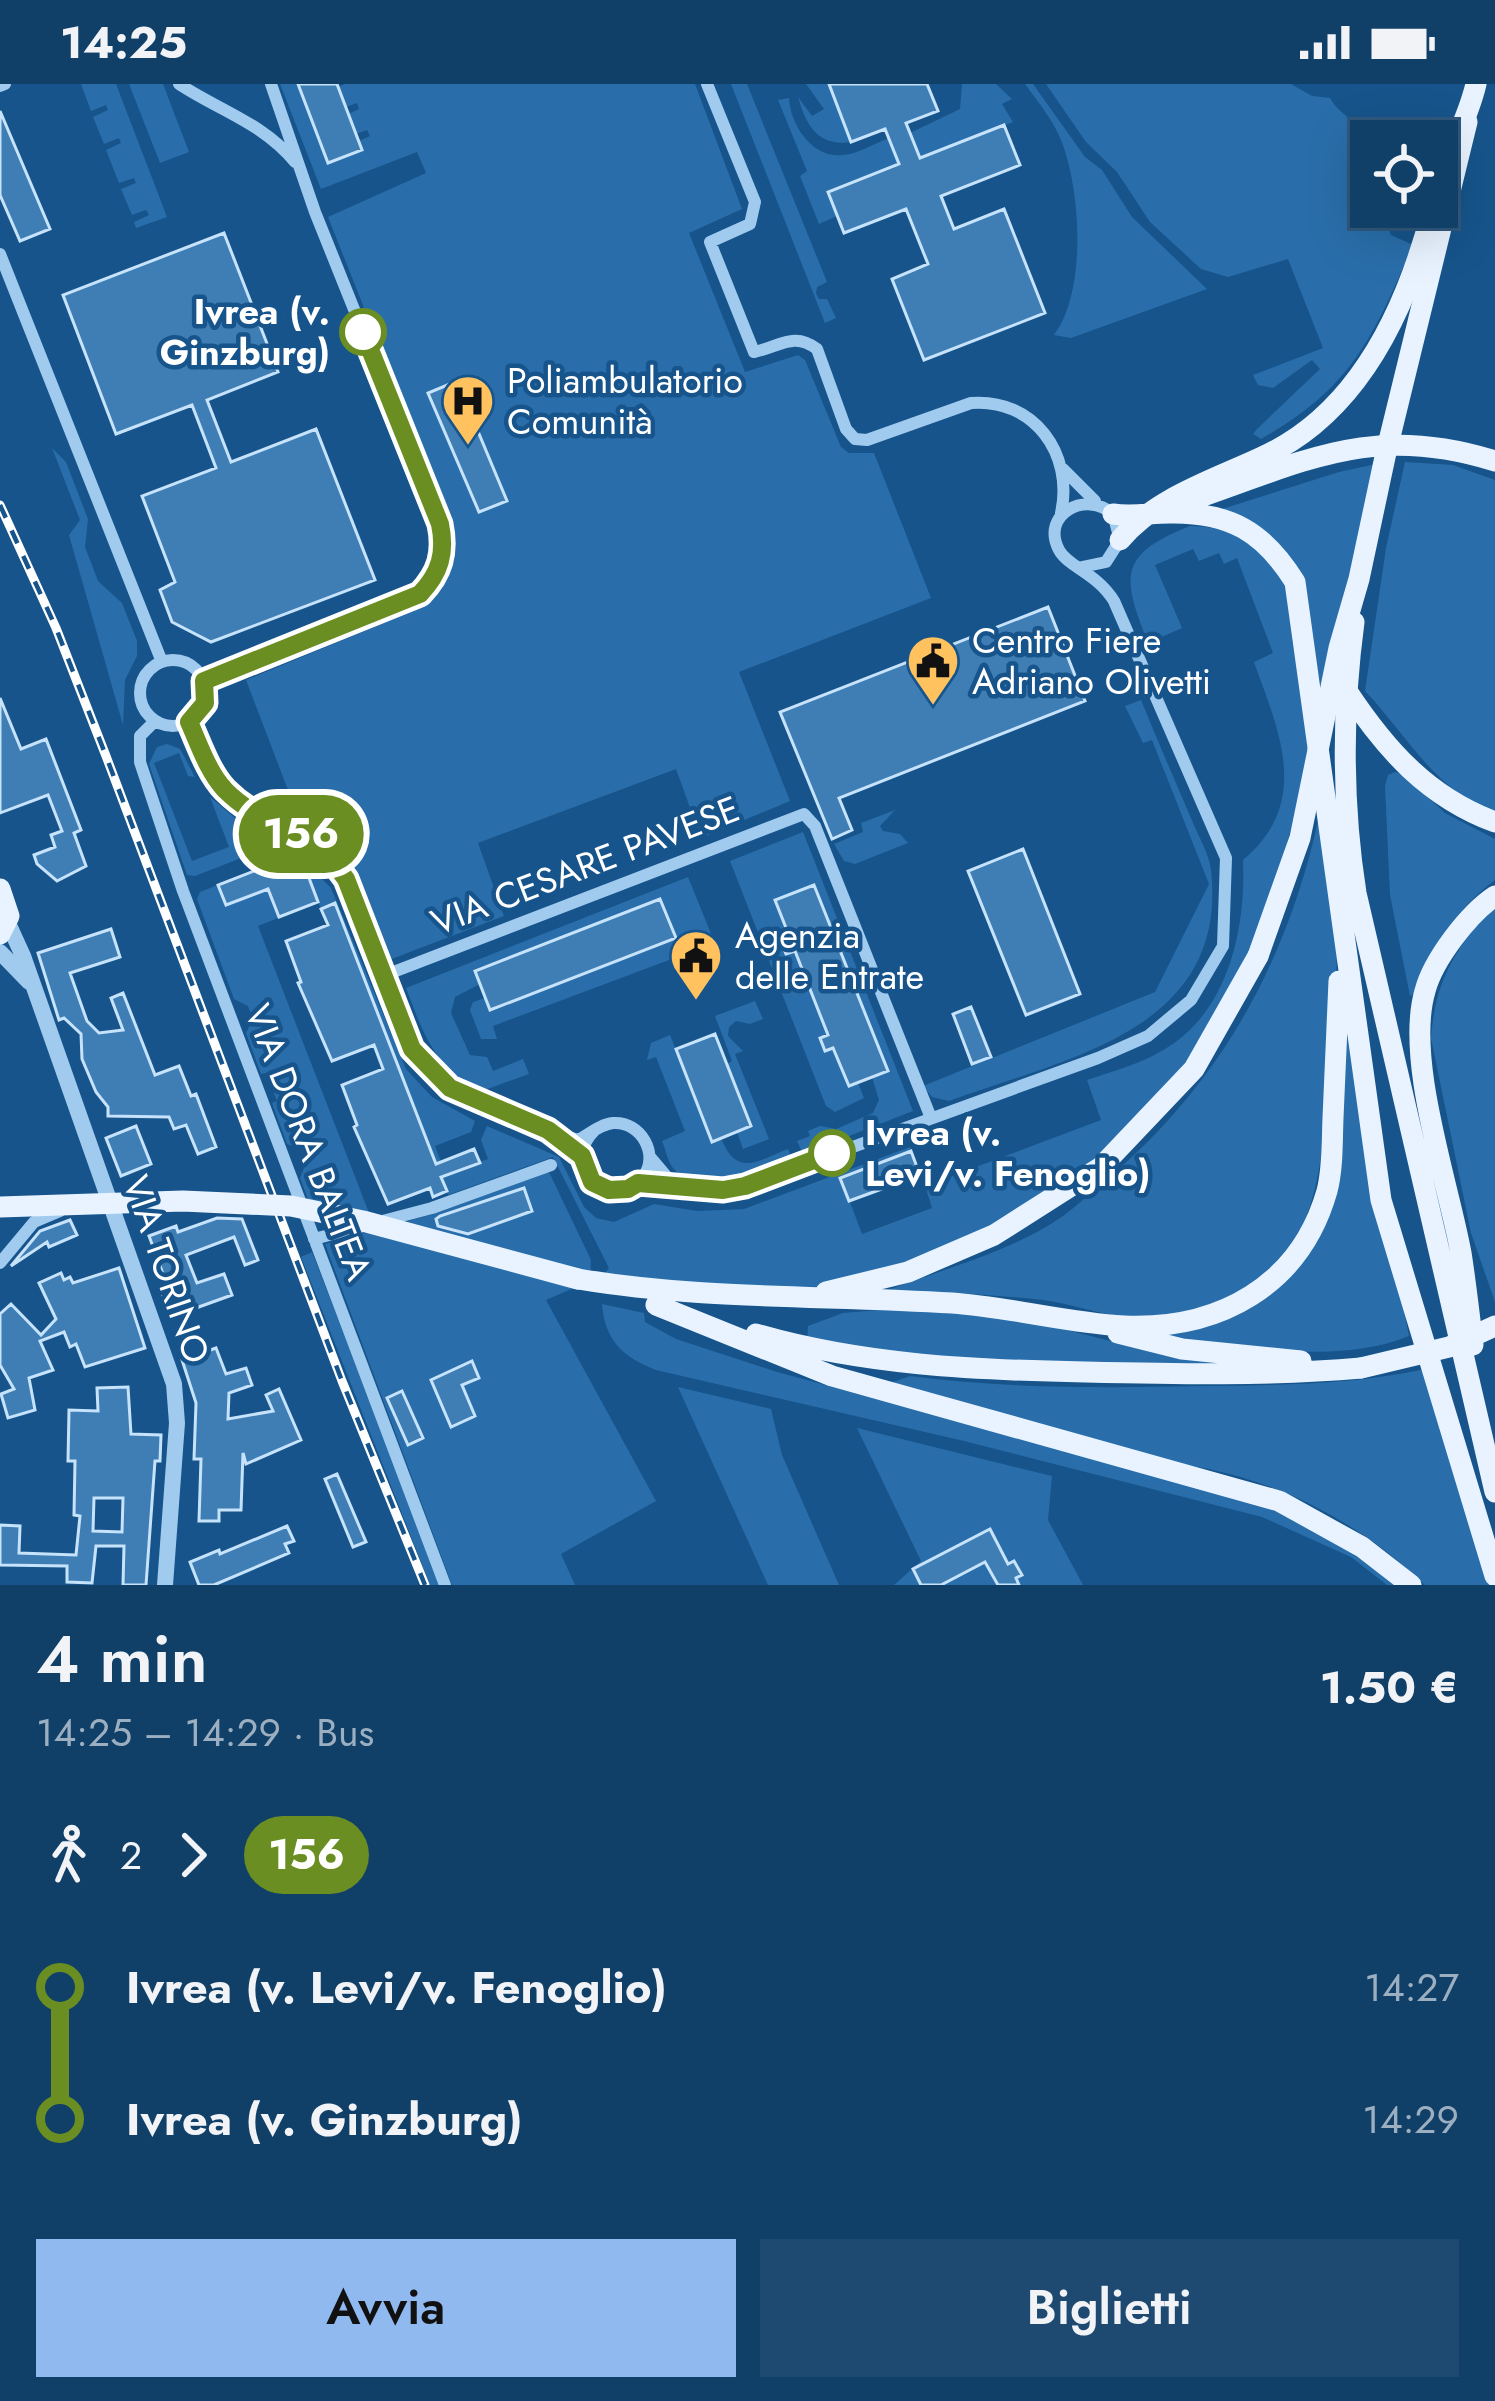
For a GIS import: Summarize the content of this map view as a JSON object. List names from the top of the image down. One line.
{"streets":{"street":["VIA CESARE PAVESE","VIA DORA BALTEA","VIA TORINO"]},"places":{"other":["Ivrea (v. Ginzburg)","Ivrea (v. Levi/v. Fenoglio)"],"hospital":["Poliambulatorio Comunità"],"public building":["Centro Fiere Adriano Olivetti","Agenzia delle Entrate"]},"lines":["bus line 156"],"page":{"status":"14:25","on_map":"156","heading":["4 min","14:25 – 14:29 · Bus","1.50 €"],"legs":["2","156"],"list":[{"name":"Ivrea (v. Levi/v. Fenoglio)","value":"14:27"},{"name":"Ivrea (v. Ginzburg)","value":"14:29"}],"buttons":["Avvia","Biglietti"]}}
